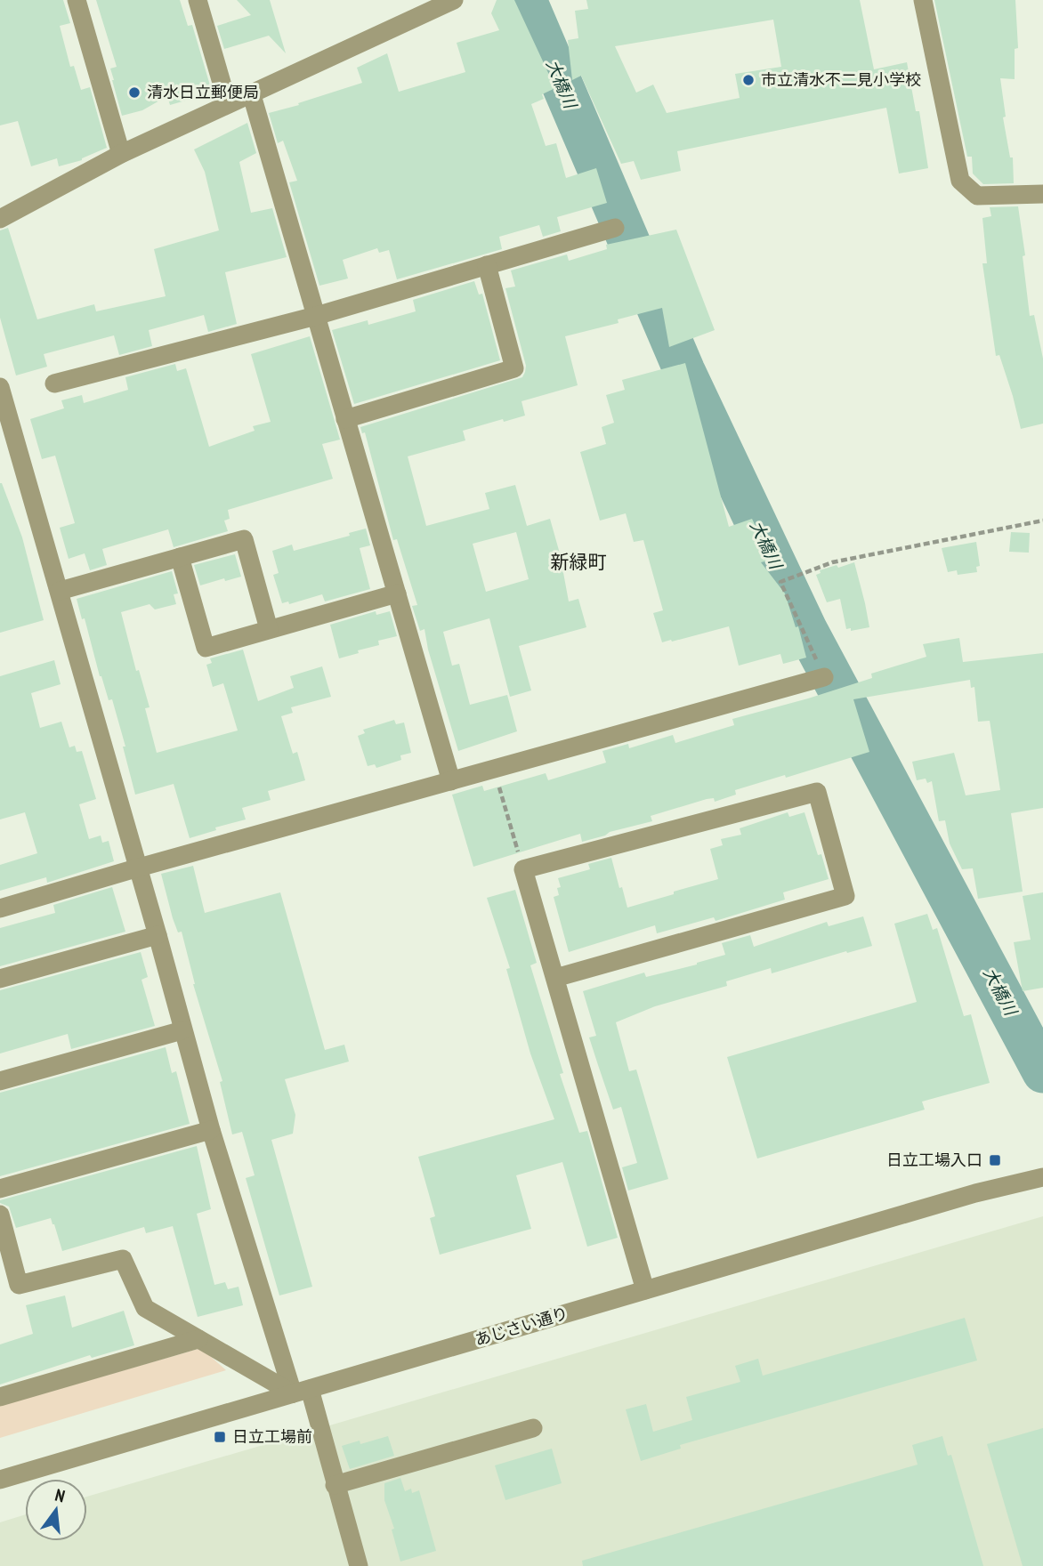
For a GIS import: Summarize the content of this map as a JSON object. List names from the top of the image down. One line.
{"streets":{"street":["あじさい通り"]},"districts":["新緑町"],"water":["大橋川"],"places":{"other":["市立清水不二見小学校","清水日立郵便局"],"transit":["日立工場入口","日立工場前"]},"north":"top"}
